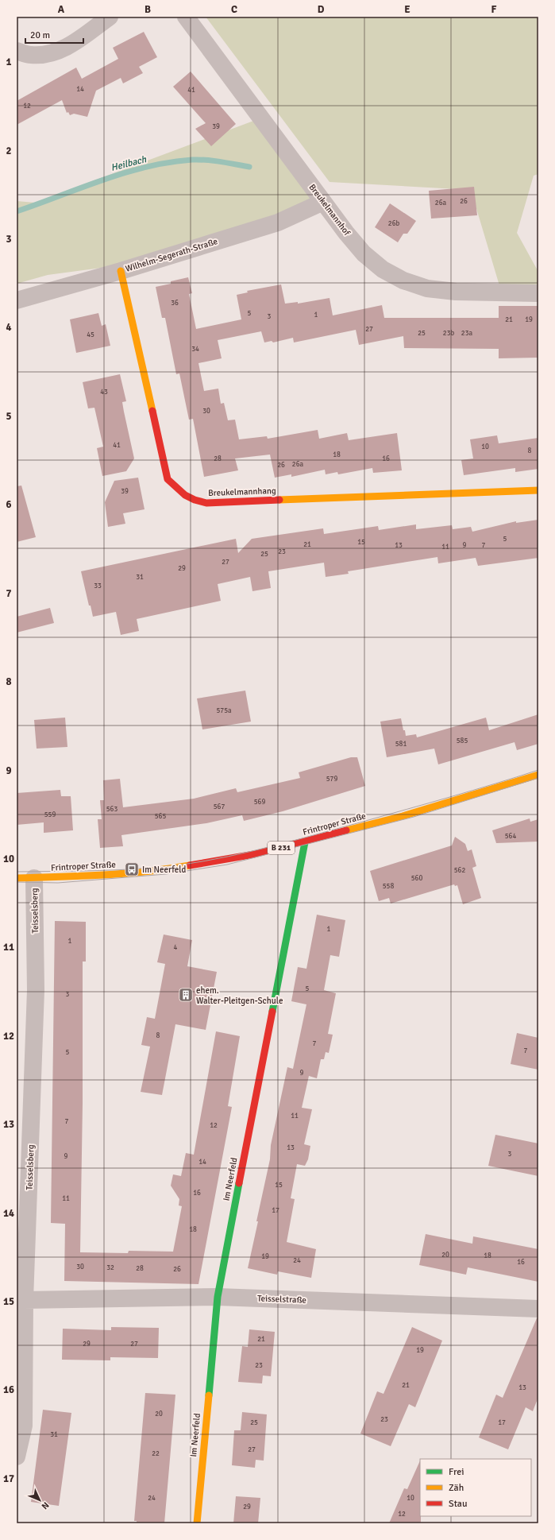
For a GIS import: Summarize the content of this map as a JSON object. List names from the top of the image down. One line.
{"streets":{"street":["Breukelmannhof","Wilhelm-Segerath-Straße","Breukelmannhang","Frintroper Straße","B 231","Teisselsberg","Im Neerfeld","Teisselstraße"]},"crossings":[["Breukelmannhof","Wilhelm-Segerath-Straße"],["Wilhelm-Segerath-Straße","Breukelmannhang"],["Frintroper Straße","Teisselsberg"],["Frintroper Straße","Im Neerfeld"],["Teisselsberg","Teisselstraße"],["Im Neerfeld","Teisselstraße"]],"water":["Heilbach"],"places":{"bus stop":["Im Neerfeld"],"building":["ehem. Walter-Pleitgen-Schule"]},"house_numbers":["14","41","12","39","26","26a","26b","36","5","1","3","21","19","27","25","23b","23a","45","34","43","30","41","10","8","18","28","16","26a","26","39","5","15","21","13","9","7","11","23","25","27","29","31","33","575a","585","581","579","569","567","563","559","565","564","562","560","558","1","1","4","5","3","8","7","7","5","9","11","7","12","13","3","9","14","15","16","11","17","18","20","18","19","24","16","30","32","28","26","21","29","27","19","23","21","13","20","23","25","17","31","27","22","24","10","29","12"],"legend":["Frei","Zäh","Stau"],"scale_bar":"20 m","north":"bottom right","grid":{"columns":["A","B","C","D","E","F"],"rows":["1","2","3","4","5","6","7","8","9","10","11","12","13","14","15","16","17"]}}
